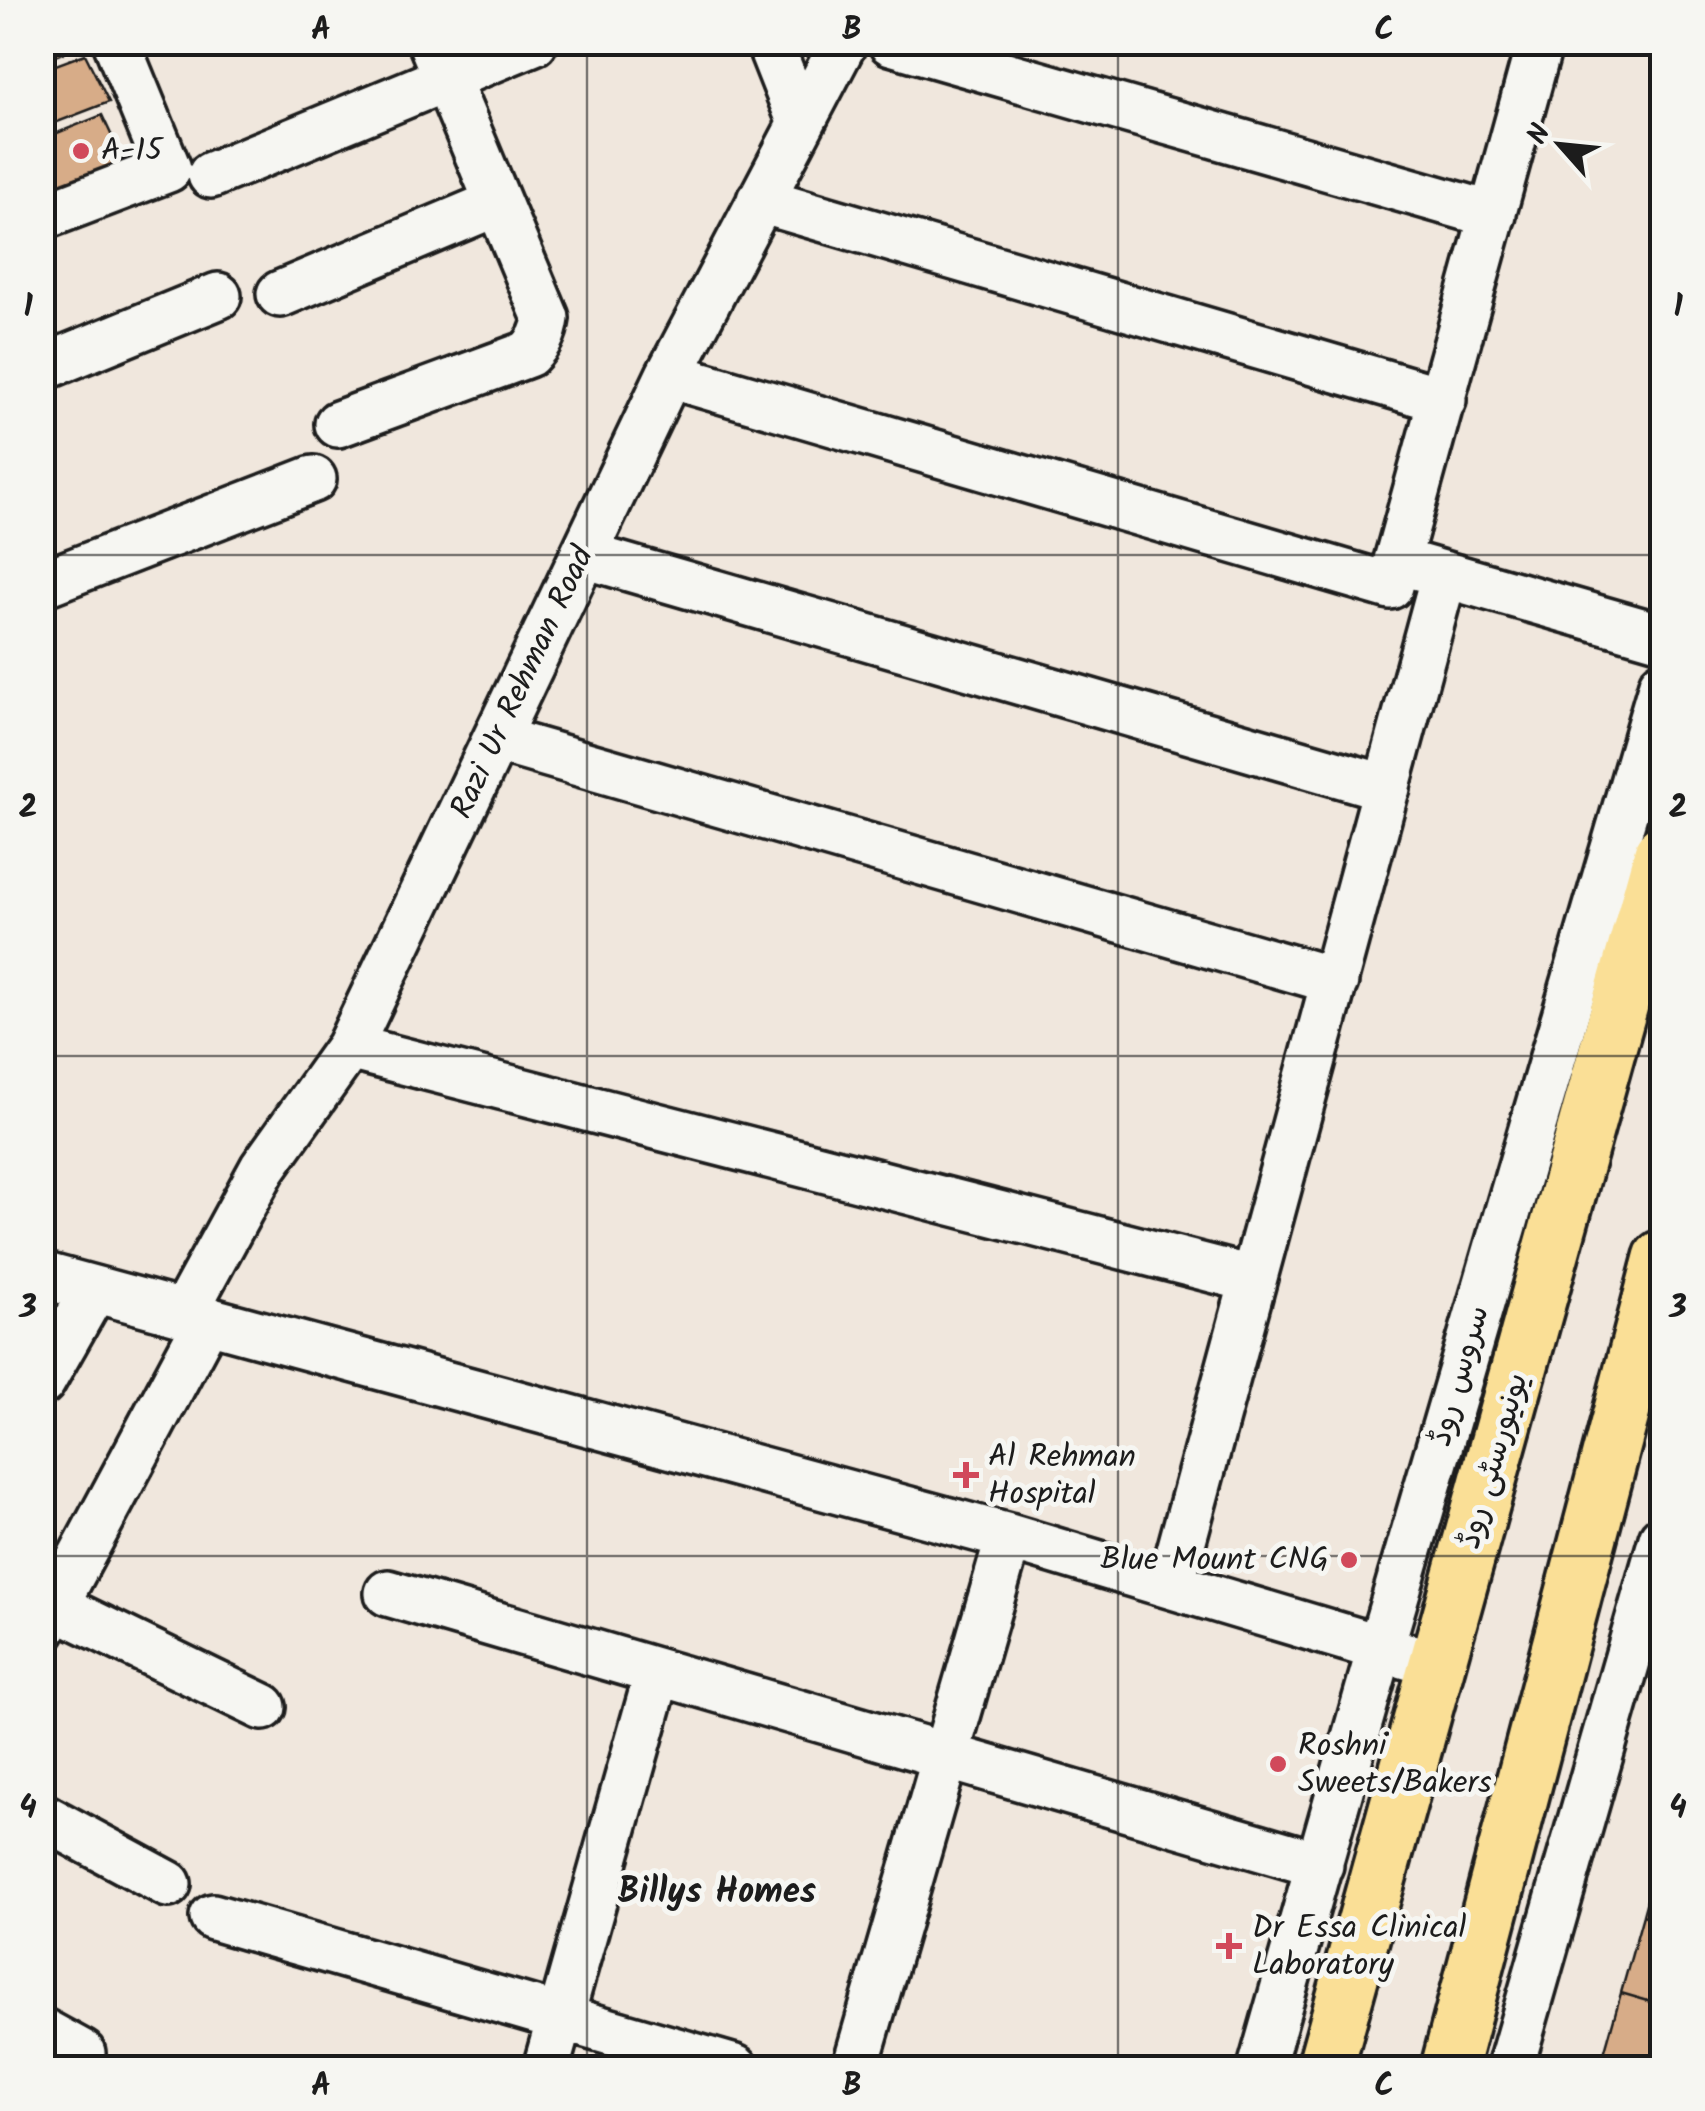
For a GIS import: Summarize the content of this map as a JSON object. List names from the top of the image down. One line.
{"streets":{"main road":["یونیورسٹی روڈ"],"street":["Razi Ur Rehman Road","سروس روڈ"]},"districts":["Billys Homes"],"places":{"other":["A-15","Blue Mount CNG","Roshni Sweets/Bakers"],"health":["Al Rehman Hospital","Dr Essa Clinical Laboratory"]},"north":"top left","grid":{"columns":["A","B","C"],"rows":["1","2","3","4"]}}
